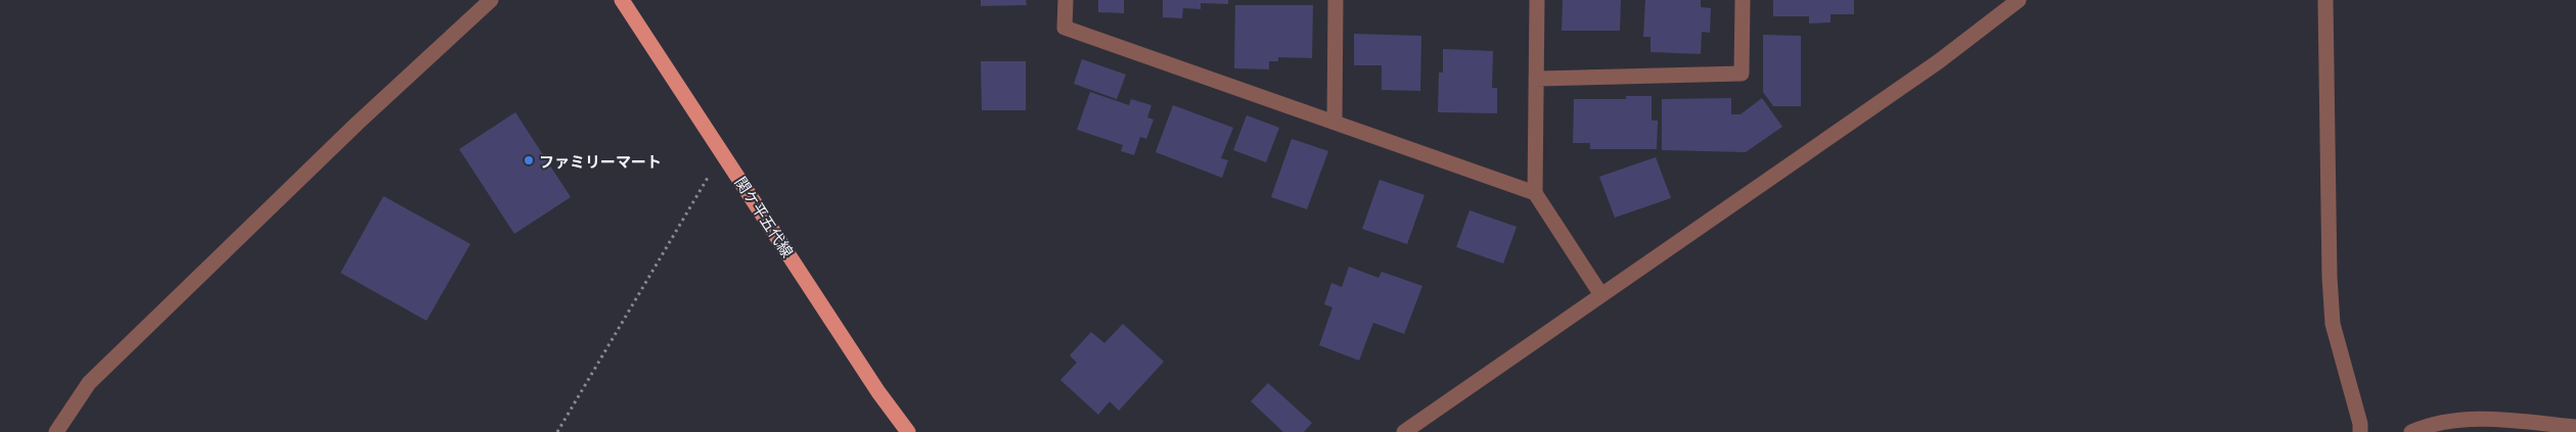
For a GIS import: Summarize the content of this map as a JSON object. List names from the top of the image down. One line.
{"streets":{"main road":["関ケ平五代線"]},"places":["ファミリーマート"]}
